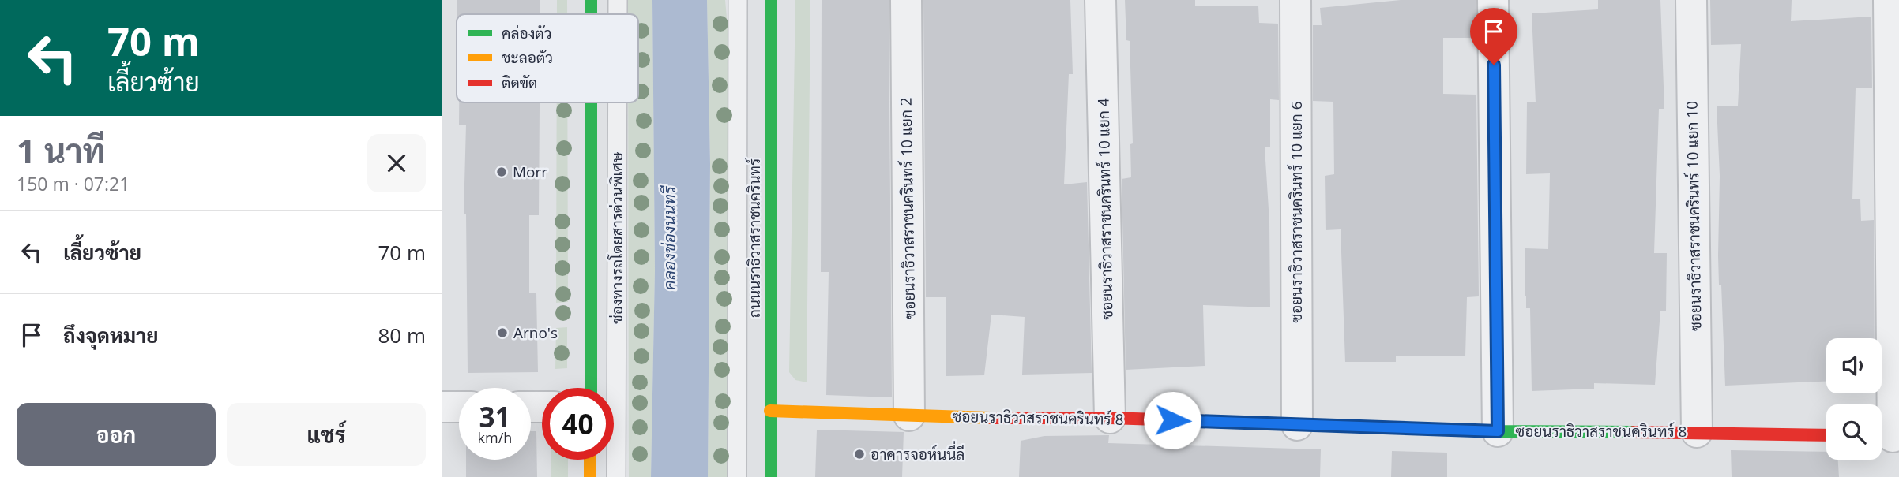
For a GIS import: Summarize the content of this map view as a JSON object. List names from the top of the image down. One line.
{"streets":{"street":["ซอยนราธิวาสราชนครินทร์ 10 แยก 2","ซอยนราธิวาสราชนครินทร์ 10 แยก 4","ซอยนราธิวาสราชนครินทร์ 10 แยก 6","ซอยนราธิวาสราชนครินทร์ 10 แยก 10","ถนนนราธิวาสราชนครินทร์","ซอยนราธิวาสราชนครินทร์ 8"],"lane":["ช่องทางรถโดยสารด่วนพิเศษ"]},"crossings":[["ซอยนราธิวาสราชนครินทร์ 10 แยก 2","ซอยนราธิวาสราชนครินทร์ 8"],["ซอยนราธิวาสราชนครินทร์ 10 แยก 4","ซอยนราธิวาสราชนครินทร์ 8"],["ซอยนราธิวาสราชนครินทร์ 10 แยก 6","ซอยนราธิวาสราชนครินทร์ 8"],["ซอยนราธิวาสราชนครินทร์ 10 แยก 10","ซอยนราธิวาสราชนครินทร์ 8"],["ถนนนราธิวาสราชนครินทร์","ซอยนราธิวาสราชนครินทร์ 8"]],"water":["คลองช่องนนทรี"],"places":["Morr","Arno's","อาคารจอห์นนี่ลี"],"legend":["คล่องตัว","ชะลอตัว","ติดขัด"],"page":{"turn":["70 m","เลี้ยวซ้าย"],"heading":["1 นาที","150 m · 07:21"],"list":[{"name":"เลี้ยวซ้าย","value":"70 m"},{"name":"ถึงจุดหมาย","value":"80 m"}],"speed":"31 km/h","limit":"40","buttons":["ออก","แชร์"]}}
